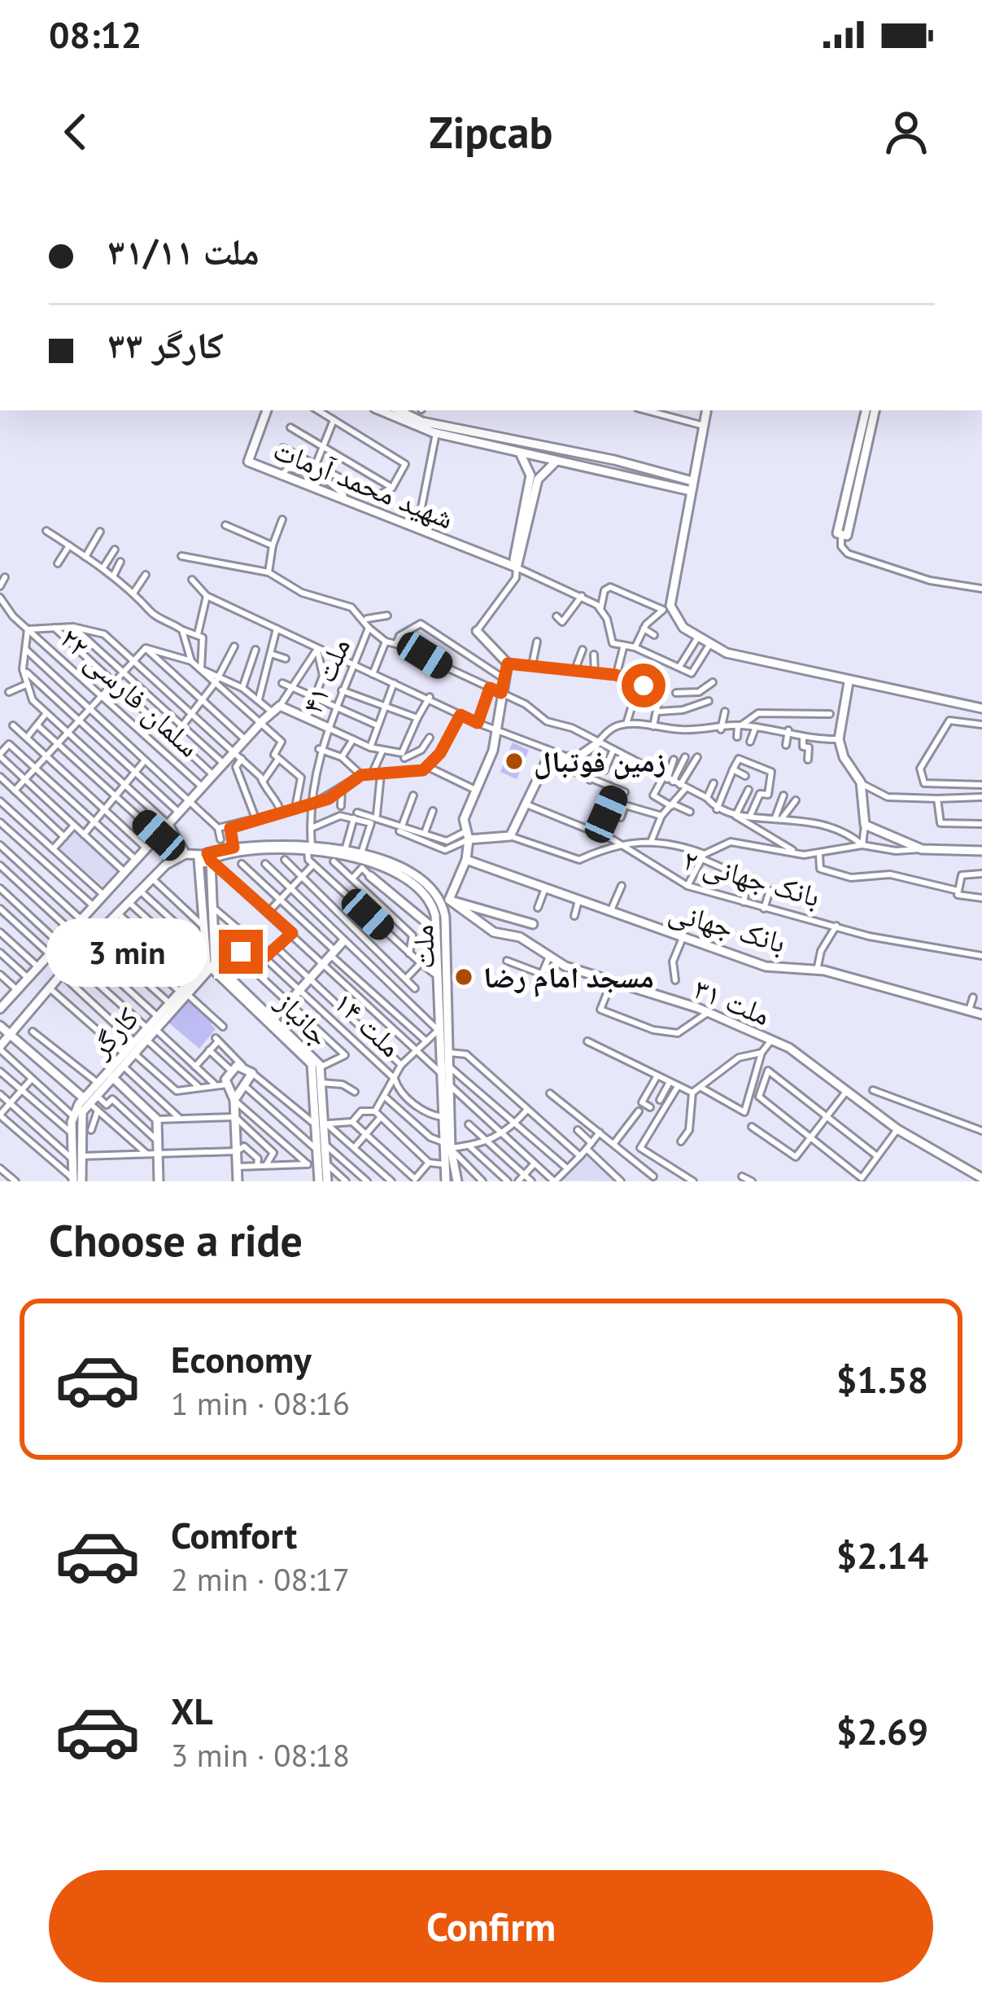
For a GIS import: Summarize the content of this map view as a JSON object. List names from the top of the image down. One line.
{"streets":{"street":["شهید محمد آرمات","ملت ۴۱","سلمان فارسی ۲۲","بانک جهانی ۲","بانک جهانی","ملت","ملت ۳۱","جانباز","ملت ۱۴","کارگر"]},"crossings":[["ملت ۴۱","ملت"],["ملت","ملت ۳۱"],["ملت","ملت ۱۴"],["جانباز","کارگر"]],"places":["زمین فوتبال","مسجد امام رضا"],"page":{"status":"08:12","header":"Zipcab","banner":["ملت ۳۱/۱۱","کارگر ۳۳"],"bubble":"3 min","heading":"Choose a ride","list":[{"name":"Economy","note":"1 min · 08:16","value":"$1.58"},{"name":"Comfort","note":"2 min · 08:17","value":"$2.14"},{"name":"XL","note":"3 min · 08:18","value":"$2.69"}],"buttons":"Confirm"}}
